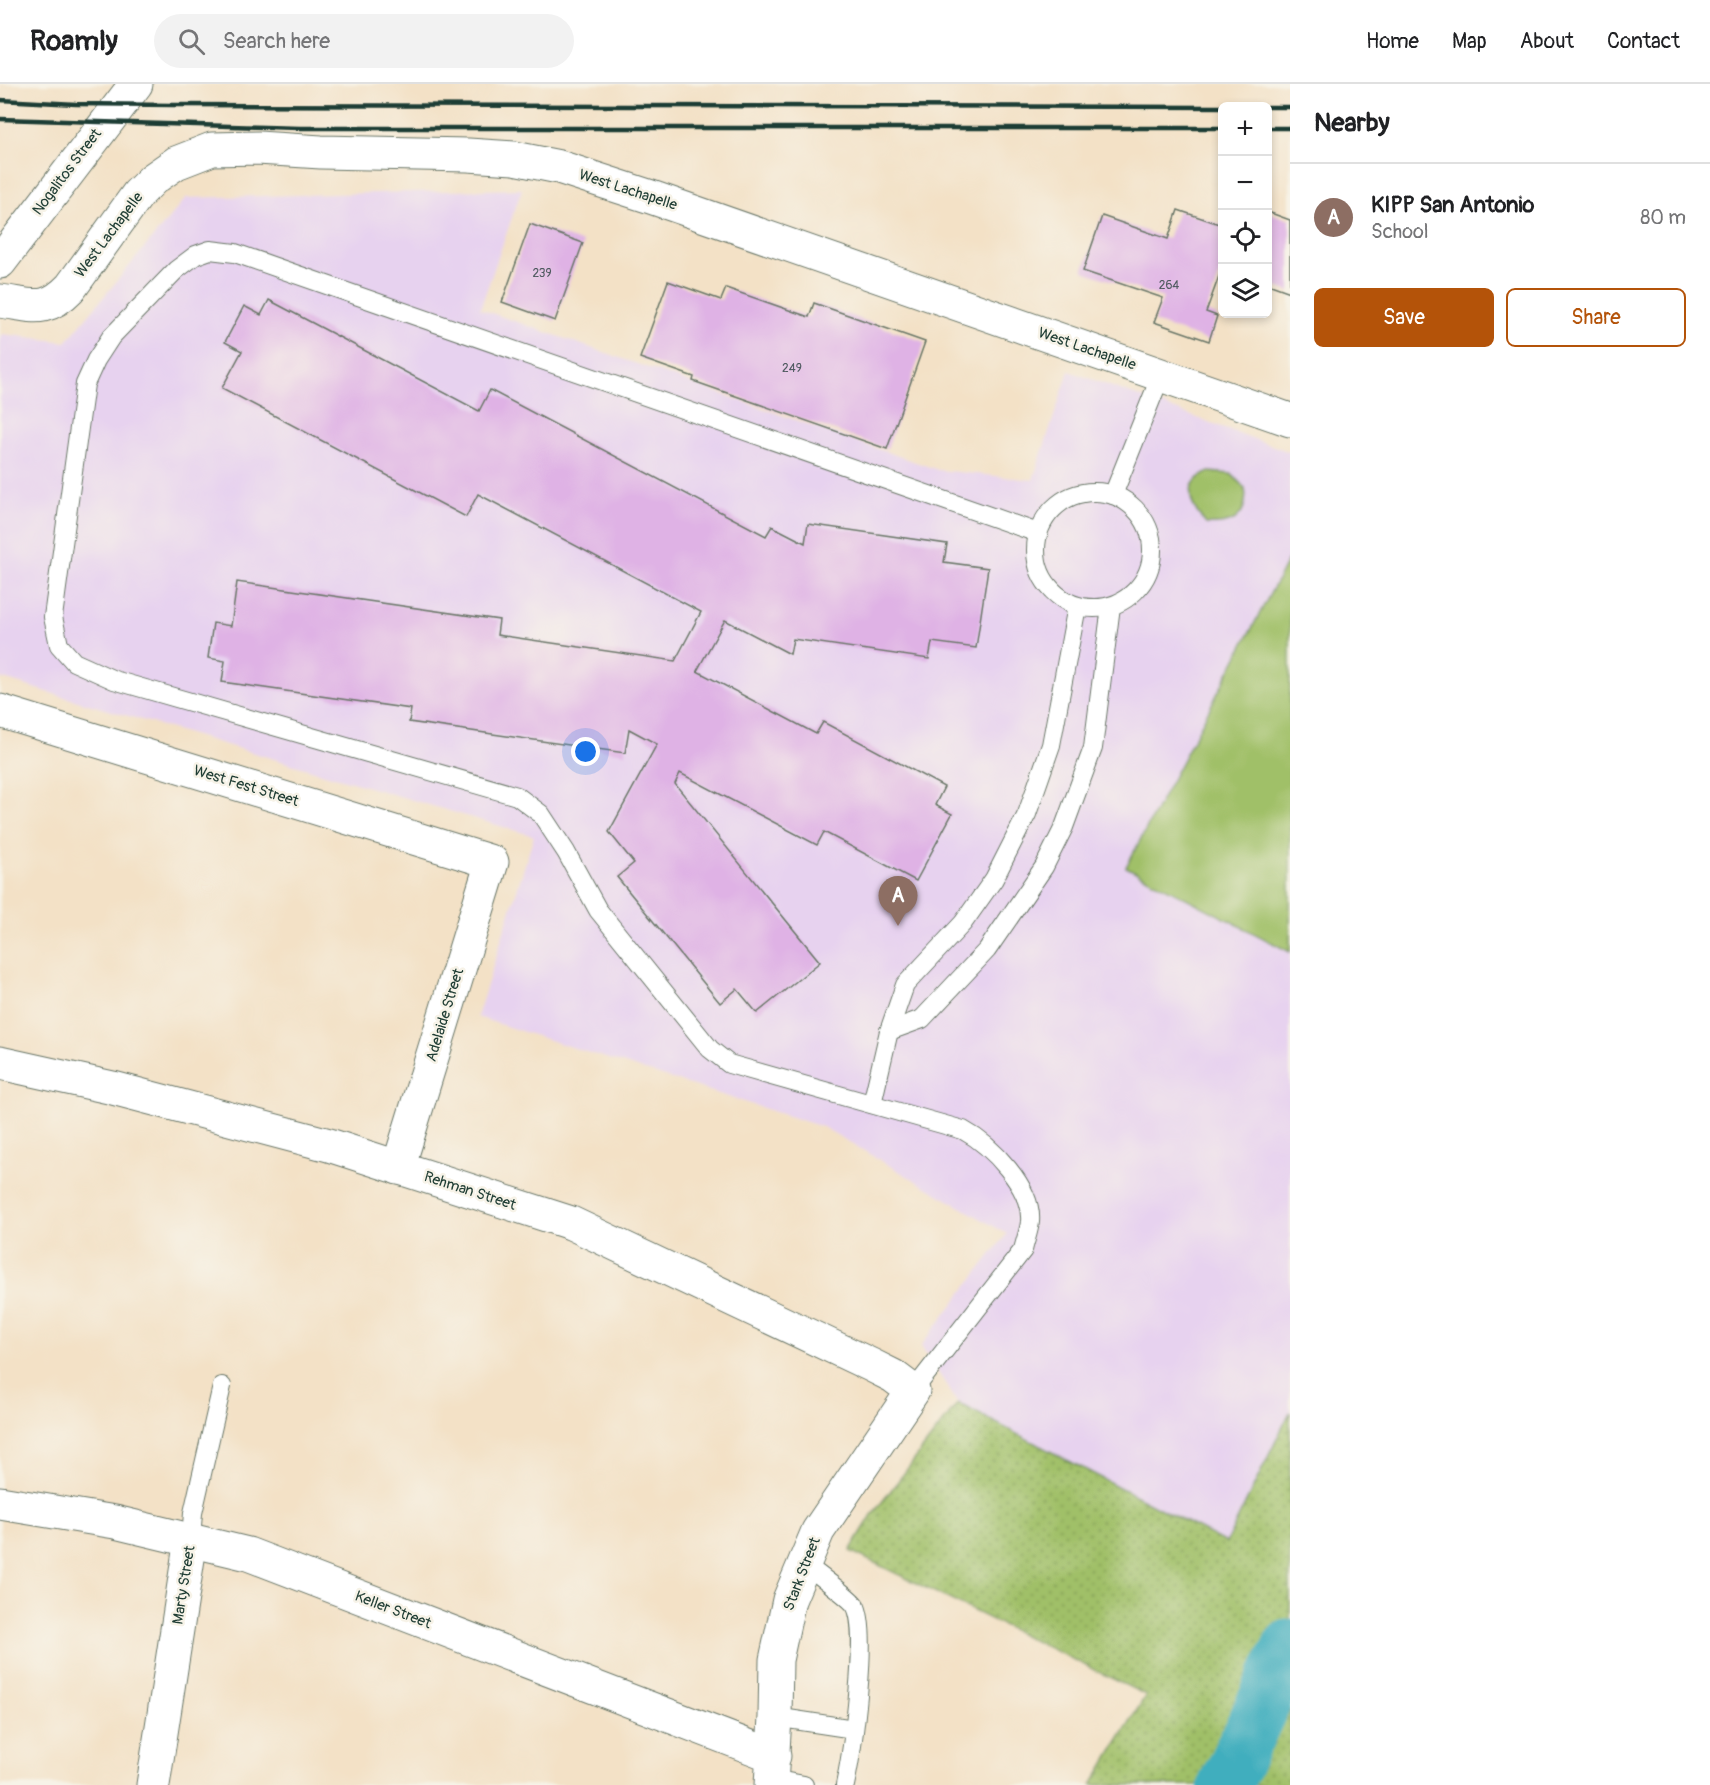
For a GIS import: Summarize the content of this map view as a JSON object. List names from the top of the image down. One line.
{"streets":{"street":["Nogalitos Street","West Lachapelle","West Fest Street","Adelaide Street","Rehman Street","Stark Street","Marty Street","Keller Street"]},"crossings":[["West Fest Street","Adelaide Street"],["Adelaide Street","Rehman Street"],["Rehman Street","Stark Street"],["Stark Street","Keller Street"],["Marty Street","Keller Street"]],"house_numbers":["239","264","249"],"page":{"header":"Roamly","search":"Search here","nav":["Home","Map","About","Contact"],"heading":"Nearby","map_buttons":["+","−"],"list":[{"mark":"A","name":"KIPP San Antonio","note":"School","value":"80 m"}],"buttons":["Save","Share"],"pins":"A"}}
